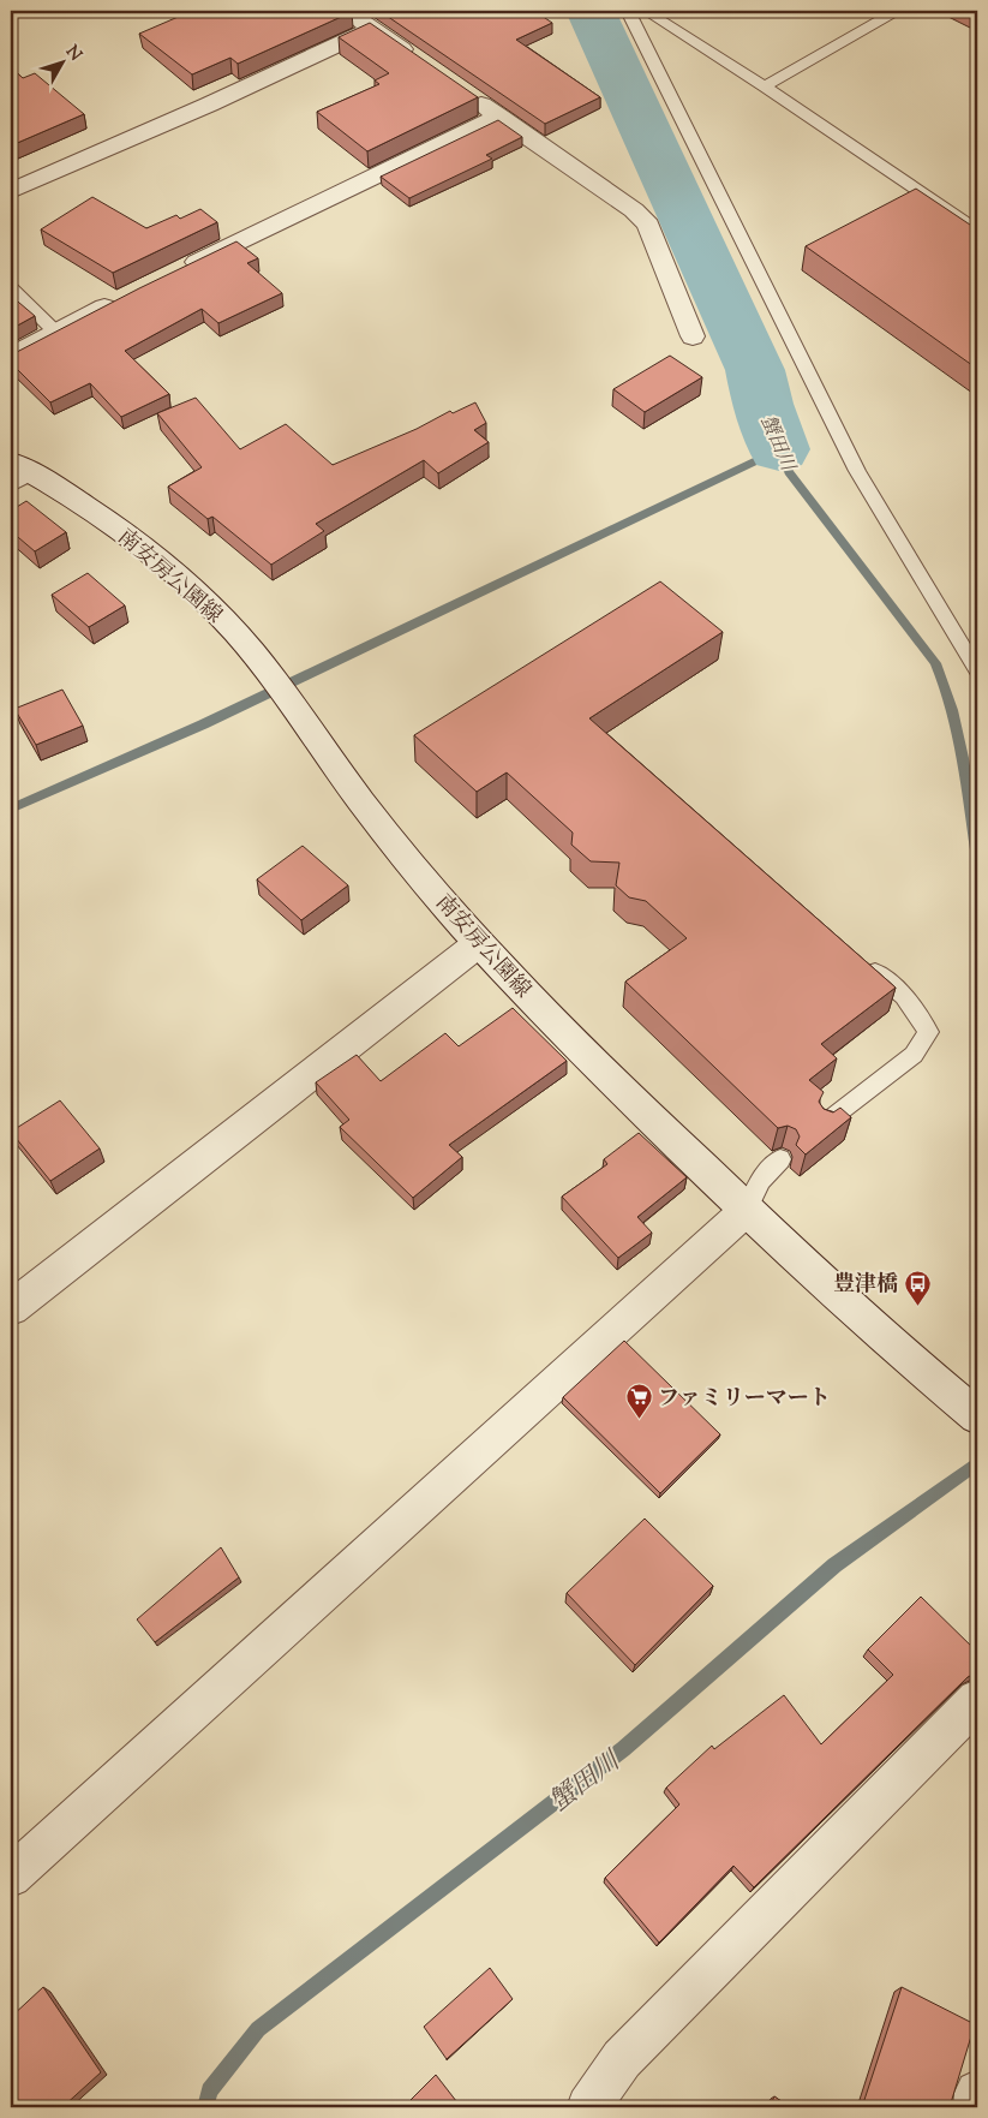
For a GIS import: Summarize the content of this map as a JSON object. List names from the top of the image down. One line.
{"streets":{"street":["南安房公園線"]},"water":["蟹田川"],"places":{"bus stop":["豊津橋"],"supermarket":["ファミリーマート"]},"north":"top right"}
